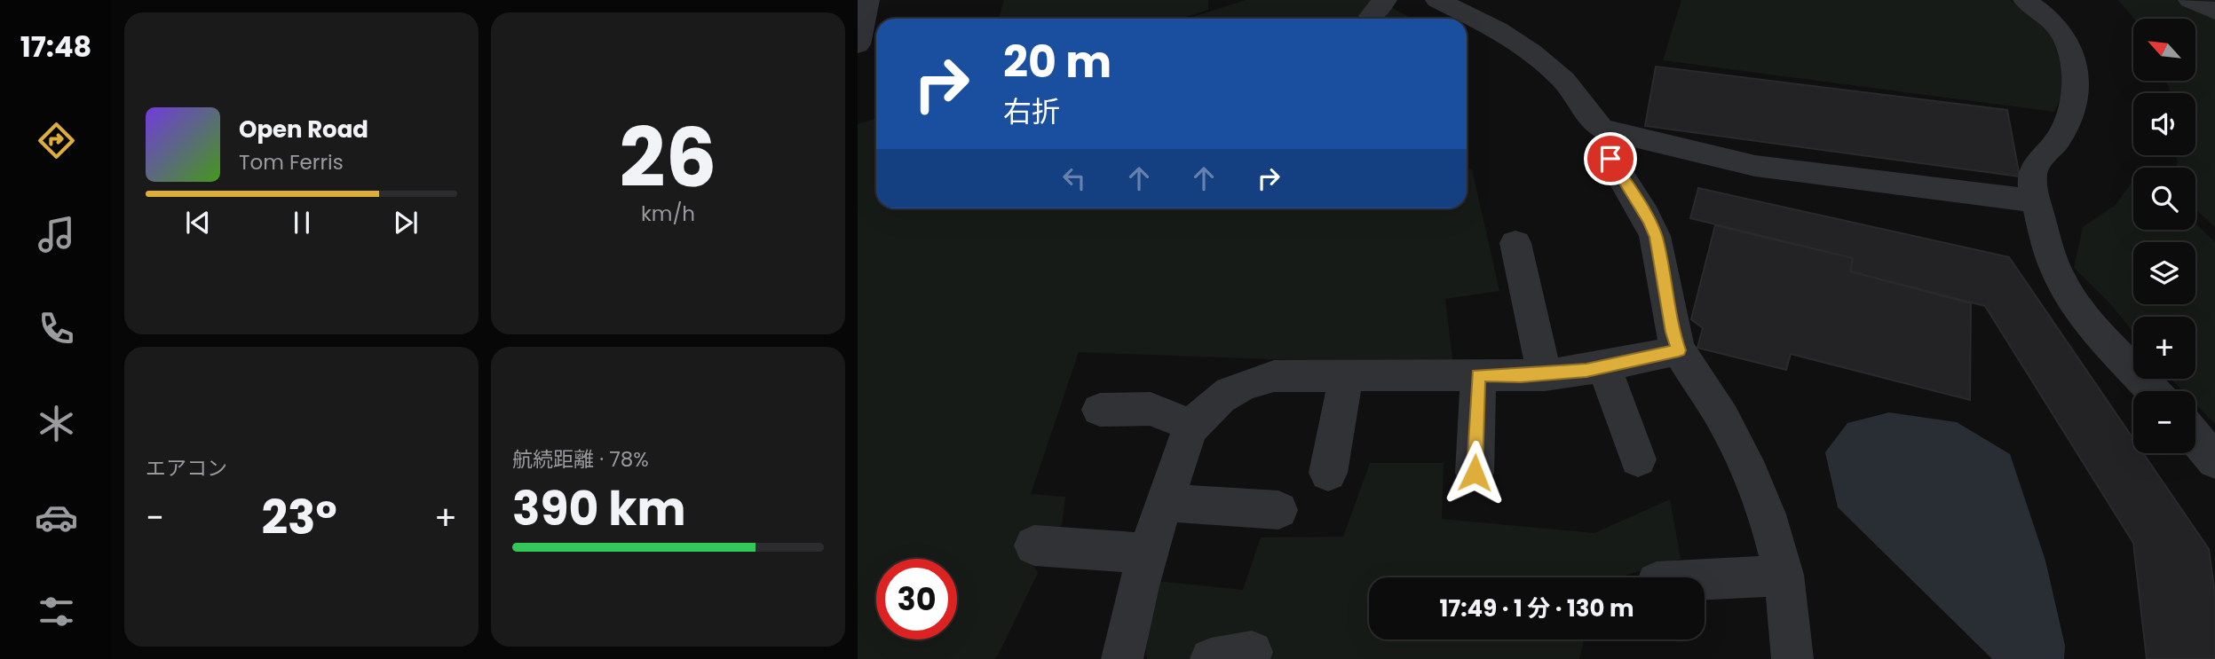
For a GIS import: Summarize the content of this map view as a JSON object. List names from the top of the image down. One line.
{"north":"top left","page":{"tabs":"17:48","tile":[["26","km/h"],"エアコン",["航続距離 · 78%","390 km"]],"map_buttons":["+","−"],"turn":["20 m","右折"],"song":["Open Road","Tom Ferris"],"heat":["−","23°","+"],"limit":"30","trip":"17:49 · 1 分 · 130 m"}}
